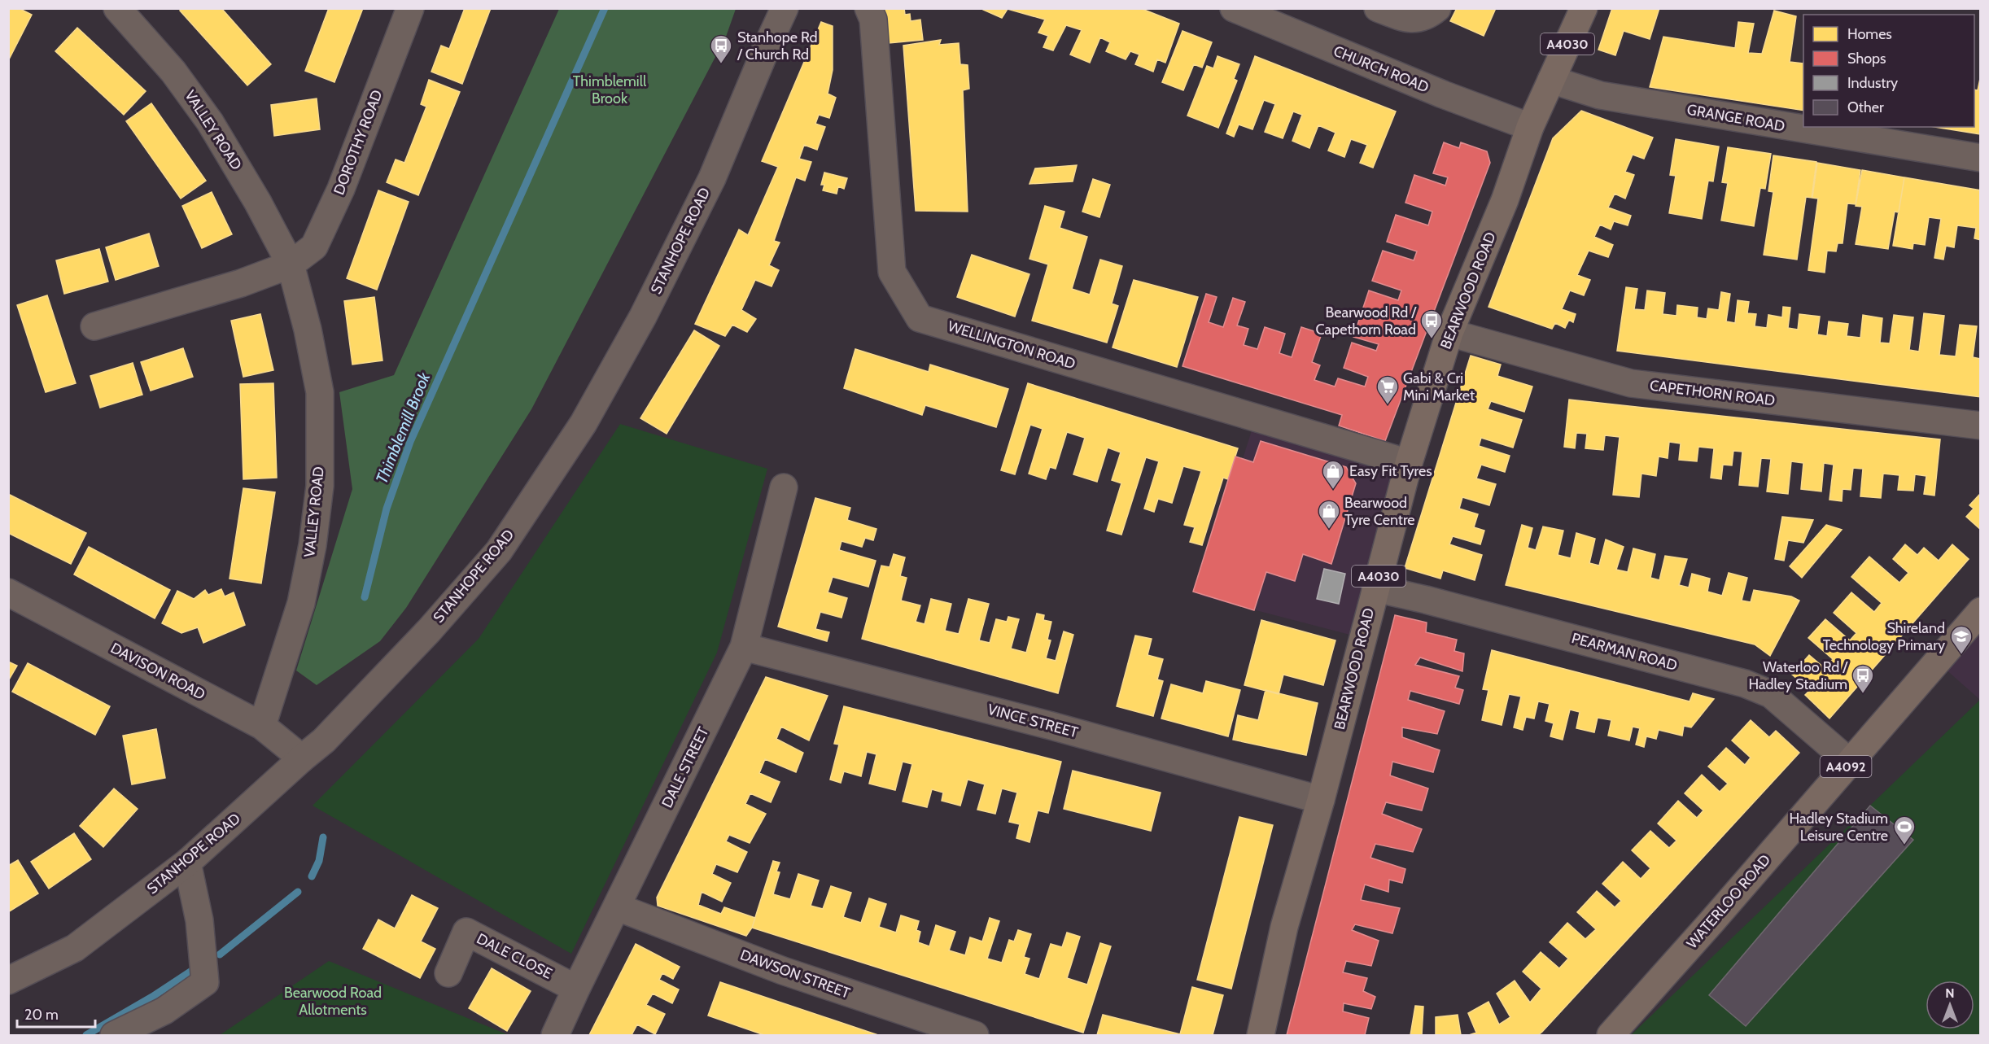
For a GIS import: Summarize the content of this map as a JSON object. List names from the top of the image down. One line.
{"streets":{"main road":["A4030","BEARWOOD ROAD","A4092","WATERLOO ROAD"],"street":["CHURCH ROAD","GRANGE ROAD","VALLEY ROAD","DOROTHY ROAD","STANHOPE ROAD","WELLINGTON ROAD","CAPETHORN ROAD","PEARMAN ROAD","DAVISON ROAD","VINCE STREET","DALE STREET","DALE CLOSE","DAWSON STREET"]},"crossings":[["CHURCH ROAD","BEARWOOD ROAD"],["GRANGE ROAD","BEARWOOD ROAD"],["VALLEY ROAD","DOROTHY ROAD"],["VALLEY ROAD","DAVISON ROAD"],["STANHOPE ROAD","DAVISON ROAD"],["BEARWOOD ROAD","WELLINGTON ROAD"],["BEARWOOD ROAD","CAPETHORN ROAD"],["BEARWOOD ROAD","PEARMAN ROAD"],["BEARWOOD ROAD","VINCE STREET"],["PEARMAN ROAD","WATERLOO ROAD"],["VINCE STREET","DALE STREET"],["DALE STREET","DALE CLOSE"],["DALE STREET","DAWSON STREET"]],"water":["Thimblemill Brook"],"parks":["Thimblemill Brook","Bearwood Road Allotments"],"places":{"bus stop":["Stanhope Rd / Church Rd","Bearwood Rd / Capethorn Road","Waterloo Rd / Hadley Stadium"],"supermarket":["Gabi & Cri Mini Market"],"shop":["Easy Fit Tyres","Bearwood Tyre Centre"],"school or university":["Shireland Technology Primary"],"sports":["Hadley Stadium Leisure Centre"]},"legend":["Homes","Shops","Industry","Other"],"scale_bar":"20 m","north":"top"}
